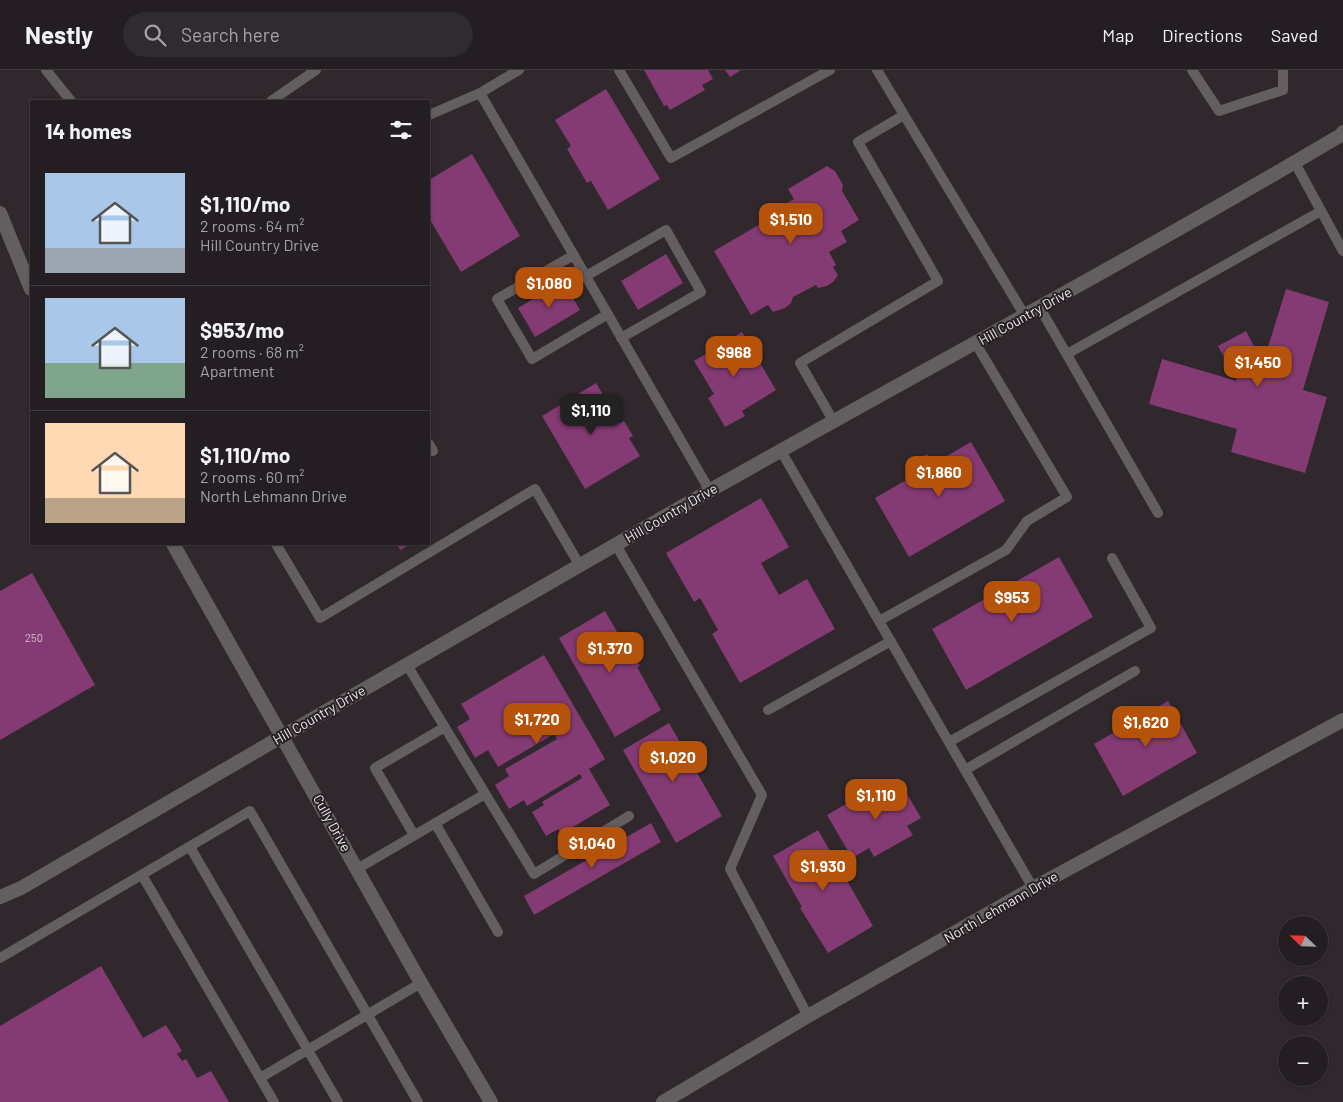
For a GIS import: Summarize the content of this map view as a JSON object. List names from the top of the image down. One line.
{"streets":{"street":["Hill Country Drive","Cully Drive","North Lehmann Drive"]},"crossings":[["Hill Country Drive","Cully Drive"]],"house_numbers":["250"],"north":"top left","page":{"header":"Nestly","search":"Search here","nav":["Map","Directions","Saved"],"heading":"14 homes","list":[{"name":"$1,110/mo","note":"2 rooms · 64 m² · Hill Country Drive"},{"name":"$953/mo","note":"2 rooms · 68 m² · Apartment"},{"name":"$1,110/mo","note":"2 rooms · 60 m² · North Lehmann Drive"}],"price":["$1,510","$1,080","$968","$1,450","$1,110","$1,860","$953","$1,370","$1,720","$1,620","$1,020","$1,110","$1,040","$1,930"],"map_buttons":["+","−"]}}
